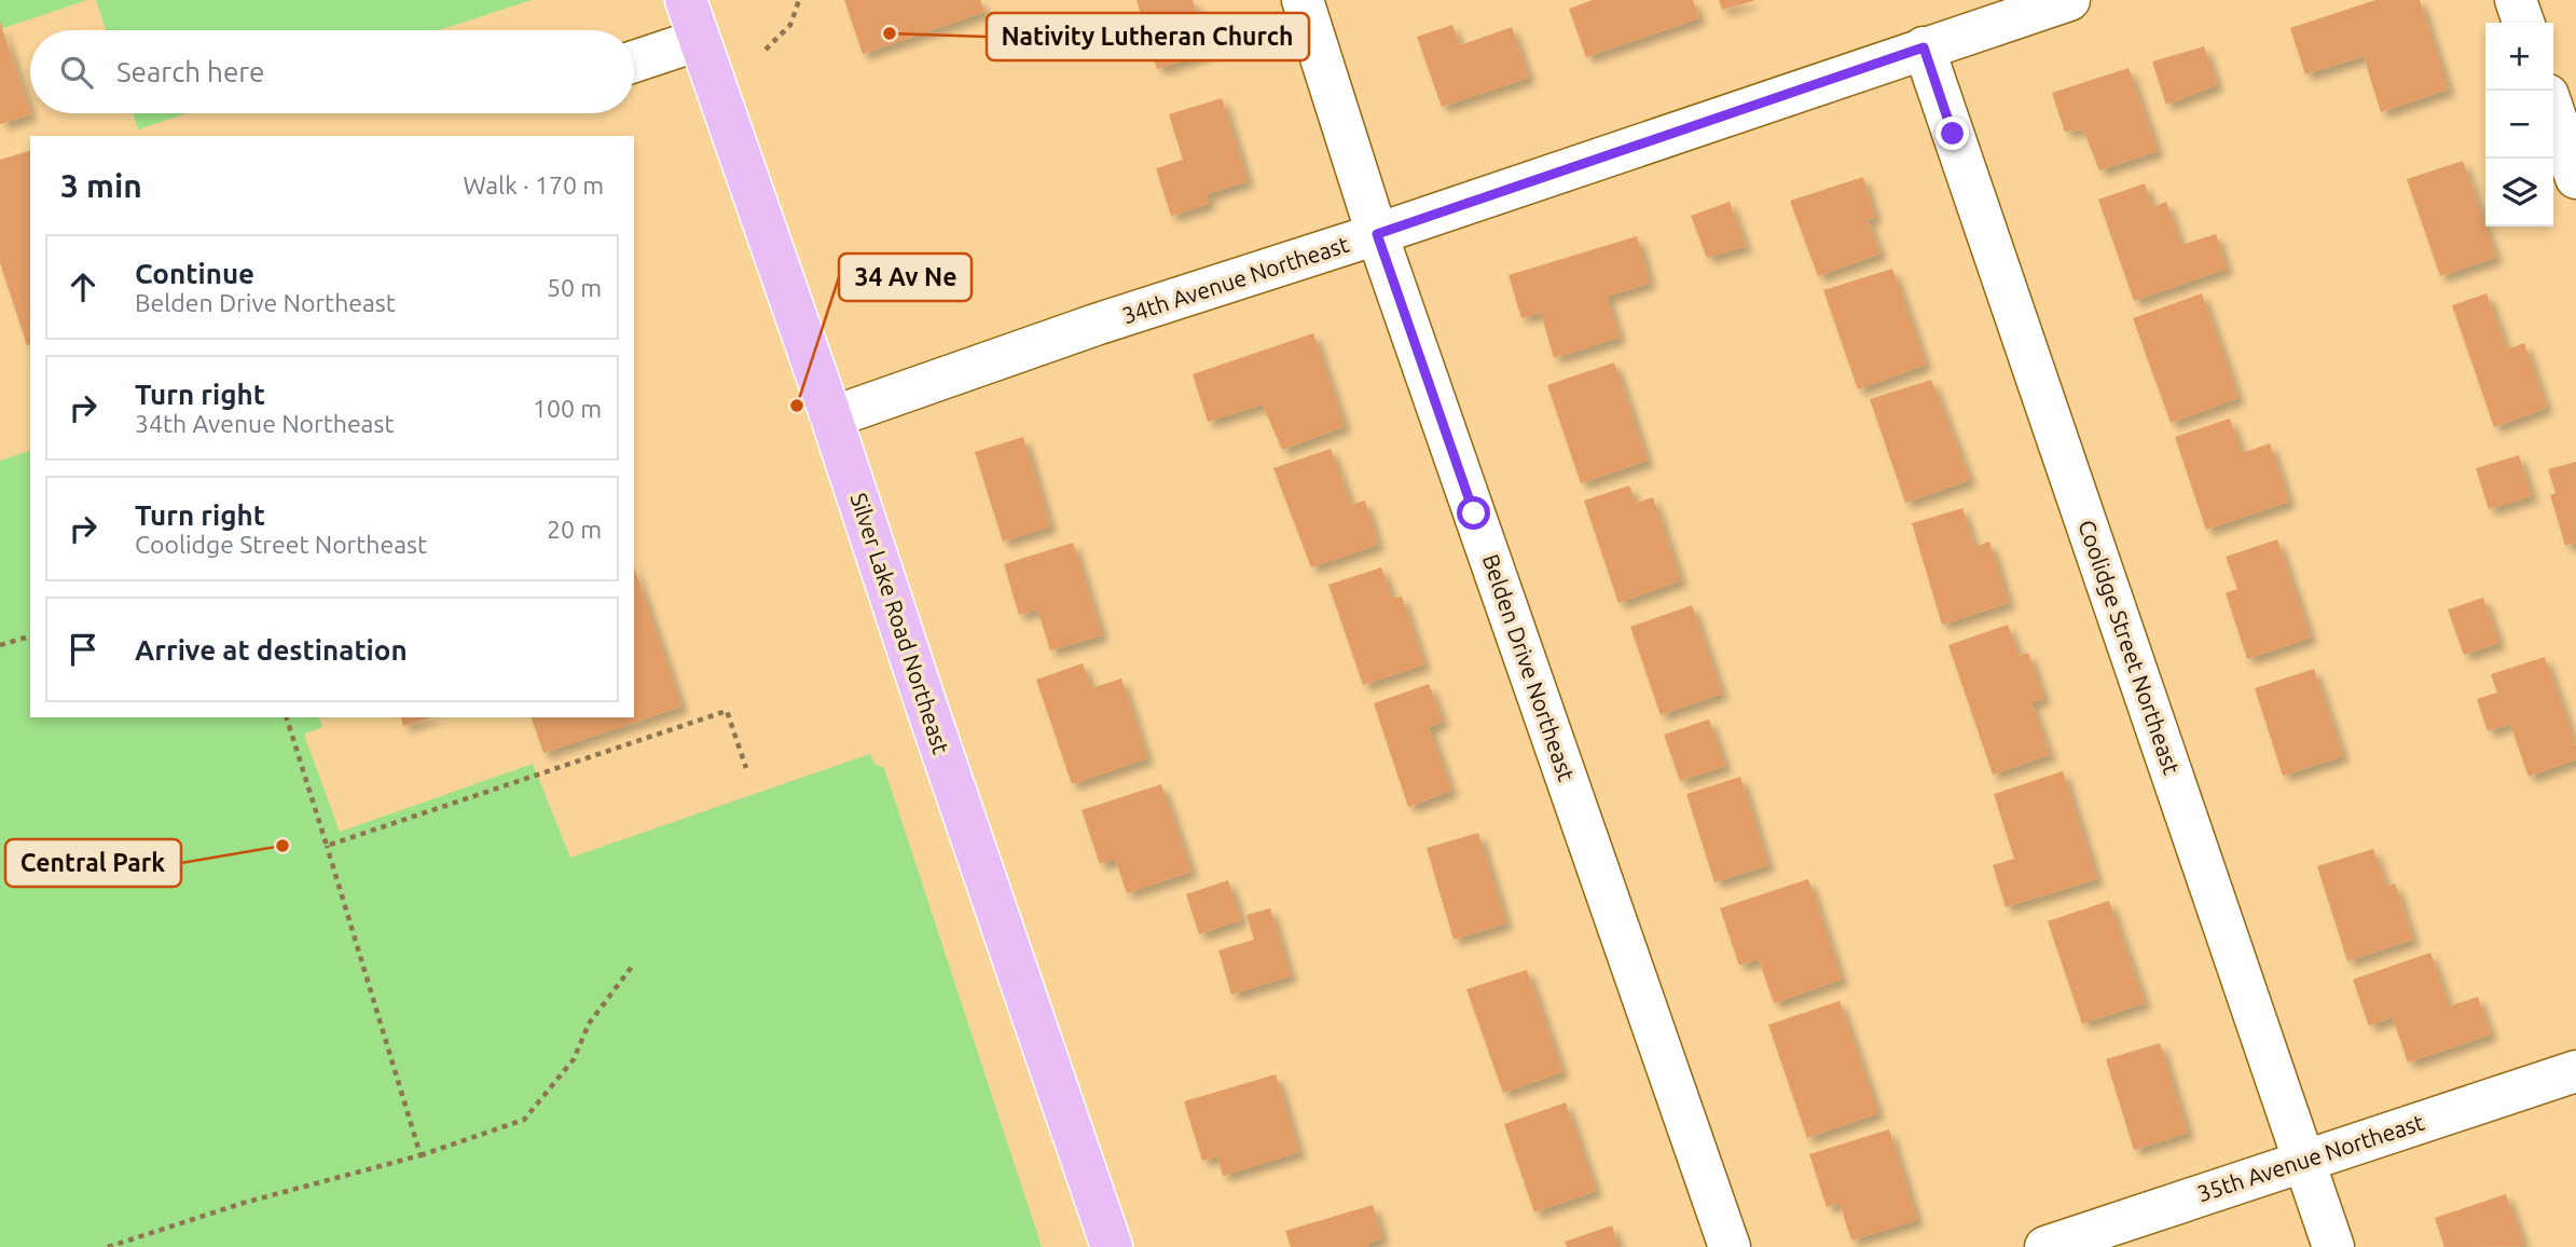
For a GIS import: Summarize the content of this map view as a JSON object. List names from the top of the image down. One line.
{"streets":{"main road":["Silver Lake Road Northeast"],"street":["34th Avenue Northeast","Coolidge Street Northeast","Belden Drive Northeast","35th Avenue Northeast"]},"crossings":[["34th Avenue Northeast","Silver Lake Road Northeast"],["34th Avenue Northeast","Coolidge Street Northeast"],["34th Avenue Northeast","Belden Drive Northeast"],["Coolidge Street Northeast","35th Avenue Northeast"]],"places":["Nativity Lutheran Church","34 Av Ne","Central Park"],"page":{"map_buttons":["+","−"],"search":"Search here","heading":["3 min","Walk · 170 m"],"list":[["Continue","Belden Drive Northeast","50 m"],["Turn right","34th Avenue Northeast","100 m"],["Turn right","Coolidge Street Northeast","20 m"],"Arrive at destination"]}}
